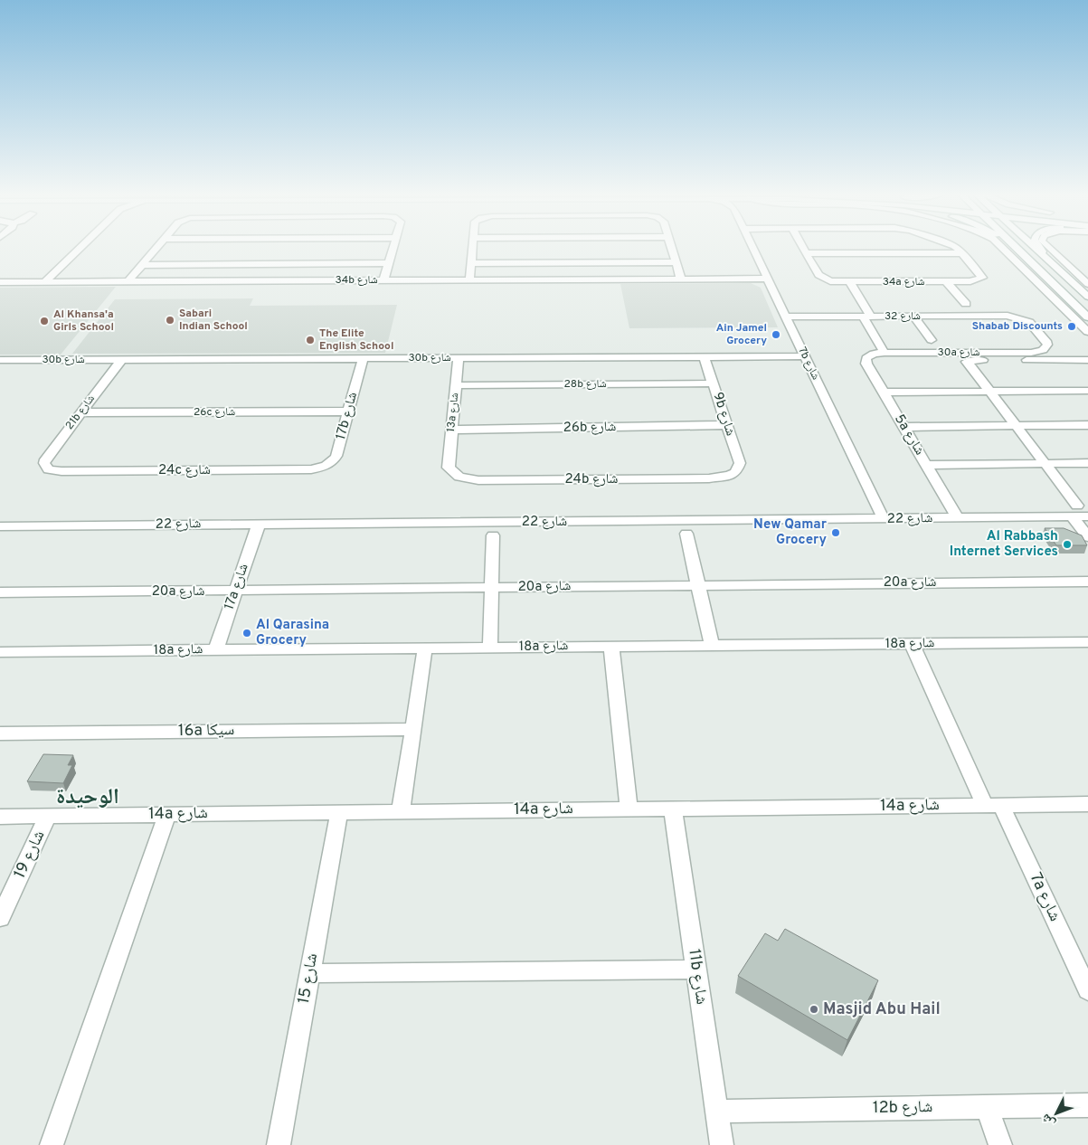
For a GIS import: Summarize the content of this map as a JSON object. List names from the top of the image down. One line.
{"streets":{"street":["34b شارع","34a شارع","شارع 32","30a شارع","30b شارع","7b شارع","28b شارع","21b شارع","26c شارع","13a شارع","9b شارع","17b شارع","26b شارع","5a شارع","24c شارع","24b شارع","شارع 22","20a شارع","17a شارع","18a شارع","16a سيكا","14a شارع","شارع 19","7a شارع","11b شارع","شارع 15","12b شارع"]},"crossings":[["34b شارع","7b شارع"],["شارع 32","30a شارع"],["شارع 32","7b شارع"],["30a شارع","5a شارع"],["30b شارع","7b شارع"],["30b شارع","21b شارع"],["30b شارع","13a شارع"],["30b شارع","9b شارع"],["30b شارع","17b شارع"],["7b شارع","شارع 22"],["28b شارع","13a شارع"],["28b شارع","9b شارع"],["21b شارع","26c شارع"],["21b شارع","24c شارع"],["26c شارع","17b شارع"],["13a شارع","26b شارع"],["13a شارع","24b شارع"],["9b شارع","26b شارع"],["9b شارع","24b شارع"],["17b شارع","24c شارع"],["5a شارع","شارع 22"],["شارع 22","17a شارع"],["20a شارع","17a شارع"],["17a شارع","18a شارع"],["18a شارع","7a شارع"],["14a شارع","شارع 19"],["14a شارع","7a شارع"],["14a شارع","11b شارع"],["14a شارع","شارع 15"],["11b شارع","12b شارع"]],"districts":["الوحيدة"],"places":["Sabari Indian School","Al Khansa'a Girls School","Shabab Discounts","Ain Jamel Grocery","The Elite English School","New Qamar Grocery","Al Rabbash Internet Services","Al Qarasina Grocery","Masjid Abu Hail"],"north":"bottom left"}
